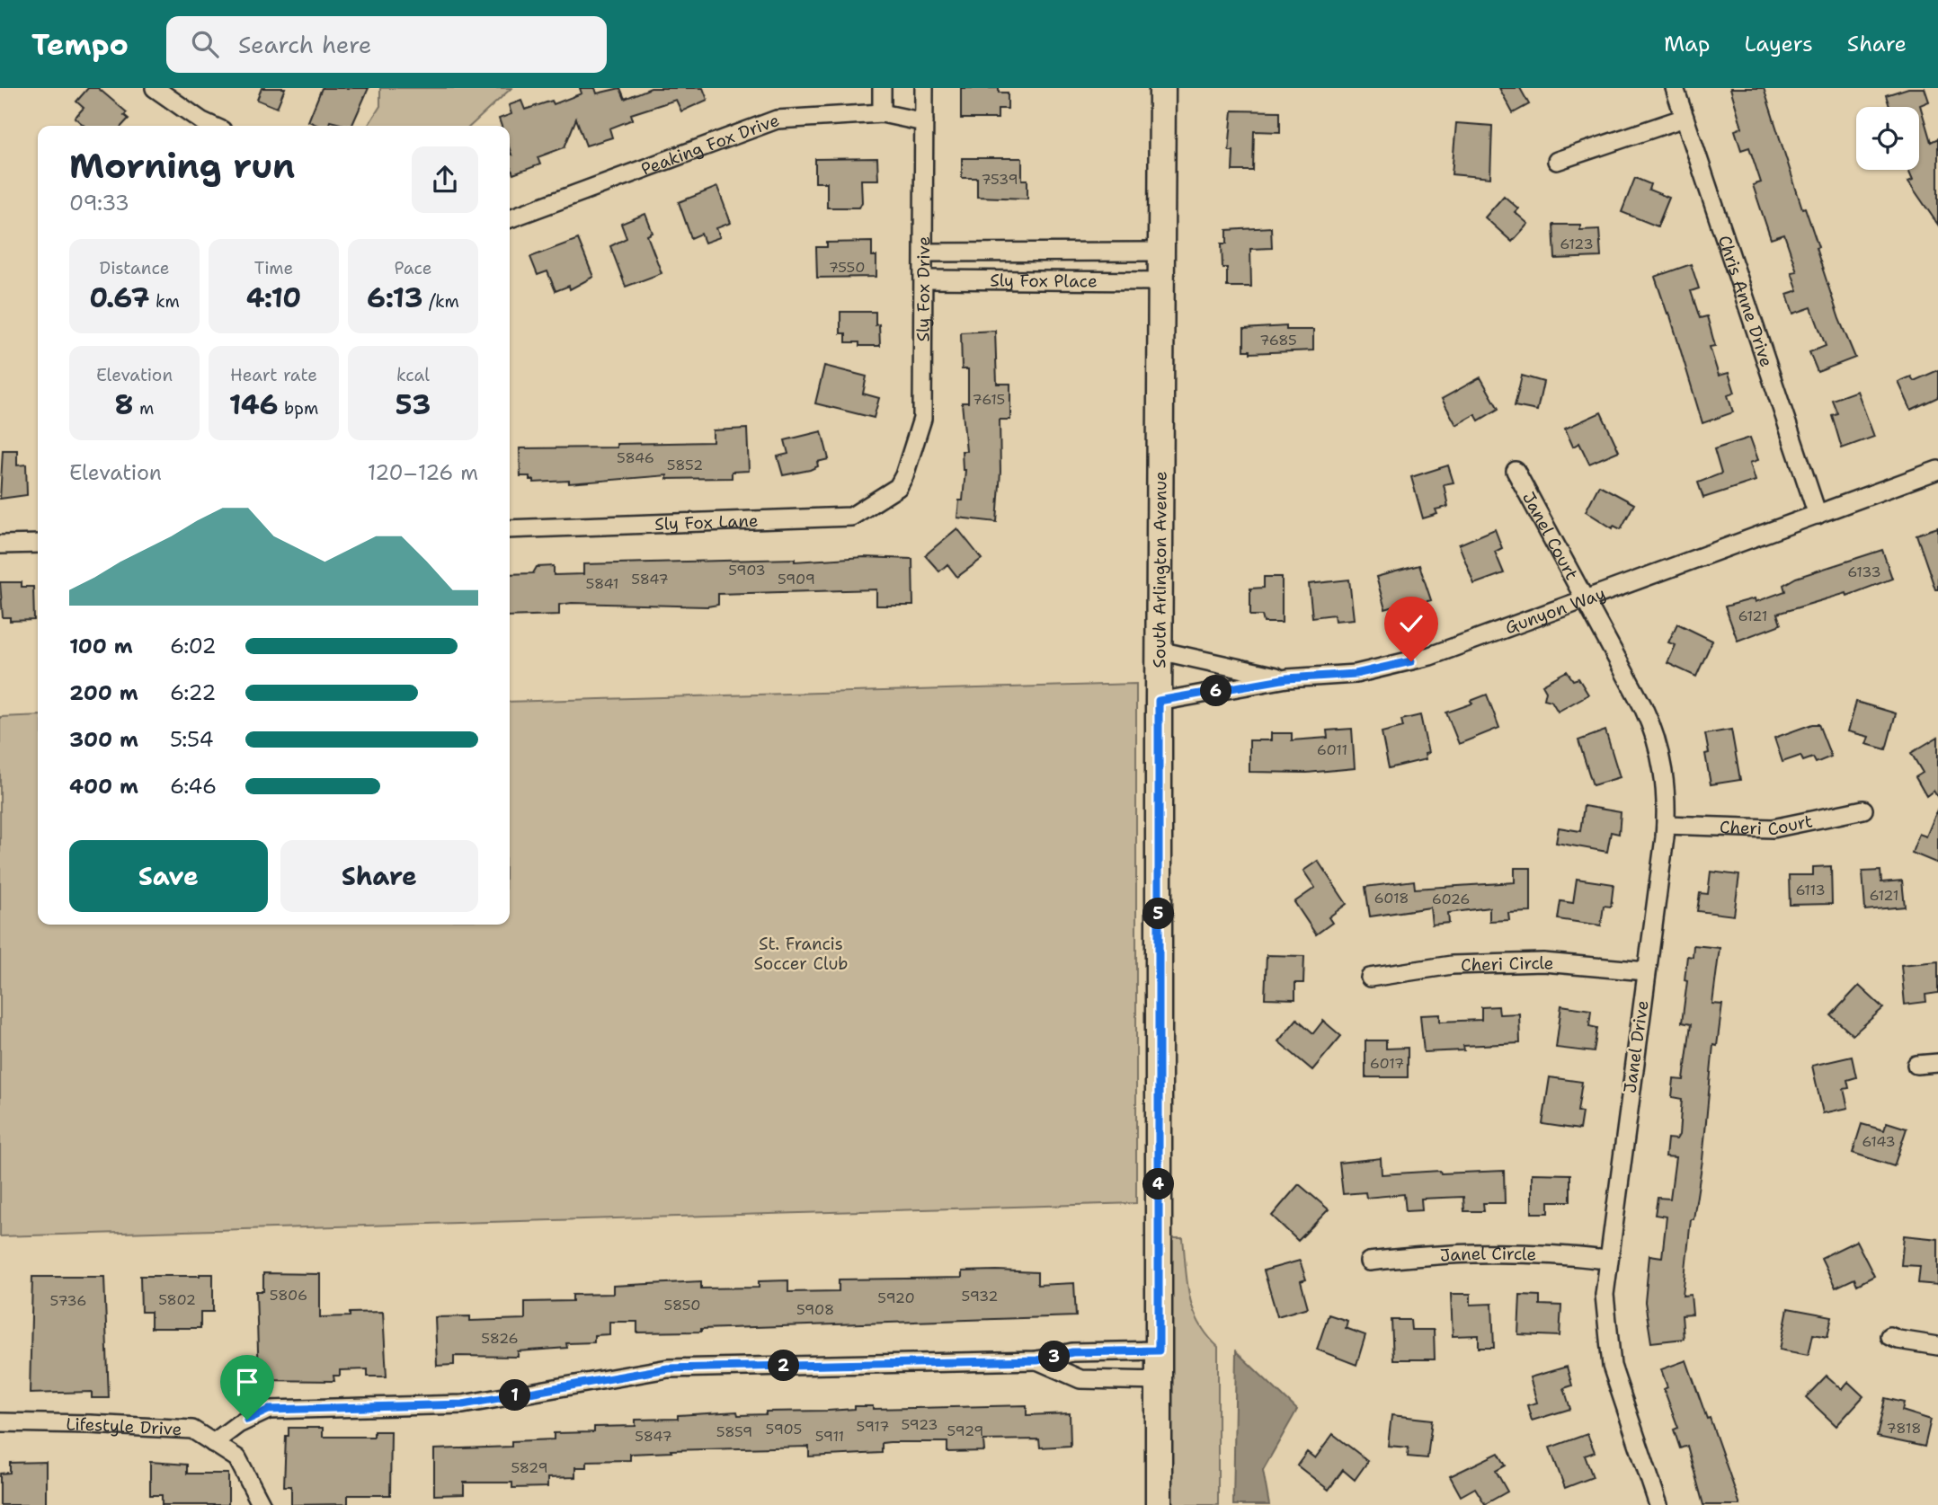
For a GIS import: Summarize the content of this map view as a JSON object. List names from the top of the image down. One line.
{"streets":{"street":["Peaking Fox Drive","Sly Fox Place","Sly Fox Drive","Chris Anne Drive","Sly Fox Lane","Janel Court","South Arlington Avenue","Gunyon Way","Cheri Court","Cheri Circle","Janel Drive","Janel Circle","Lifestyle Drive"]},"crossings":[["Peaking Fox Drive","Sly Fox Drive"],["Sly Fox Place","Sly Fox Drive"],["Sly Fox Place","South Arlington Avenue"],["Sly Fox Drive","Sly Fox Lane"],["Chris Anne Drive","Gunyon Way"],["Janel Court","Gunyon Way"],["Janel Court","Janel Drive"],["South Arlington Avenue","Gunyon Way"],["Gunyon Way","Janel Drive"],["Cheri Court","Janel Drive"],["Cheri Circle","Janel Drive"],["Janel Drive","Janel Circle"]],"parks":["St. Francis Soccer Club"],"house_numbers":["7539","6123","7550","7685","7615","5846","5852","5903","6133","5847","5909","5841","6121","6011","6113","6121","6018","6026","6017","6143","5806","5932","5920","5802","5736","5850","5908","5826","5923","5917","7818","5905","5929","5859","5847","5911","5829"],"page":{"header":"Tempo","search":"Search here","nav":["Map","Layers","Share"],"heading":["Morning run","09:33"],"stats":[["Distance","0.67 km"],["Time","4:10"],["Pace","6:13 /km"],["Elevation","8 m"],["Heart rate","146 bpm"],["kcal","53"]],"chart":["Elevation","120–126 m"],"list":[{"name":"100 m","note":"6:02"},{"name":"200 m","note":"6:22"},{"name":"300 m","note":"5:54"},{"name":"400 m","note":"6:46"}],"pins":["6","5","4","3","2","1"],"buttons":["Save","Share"]}}
